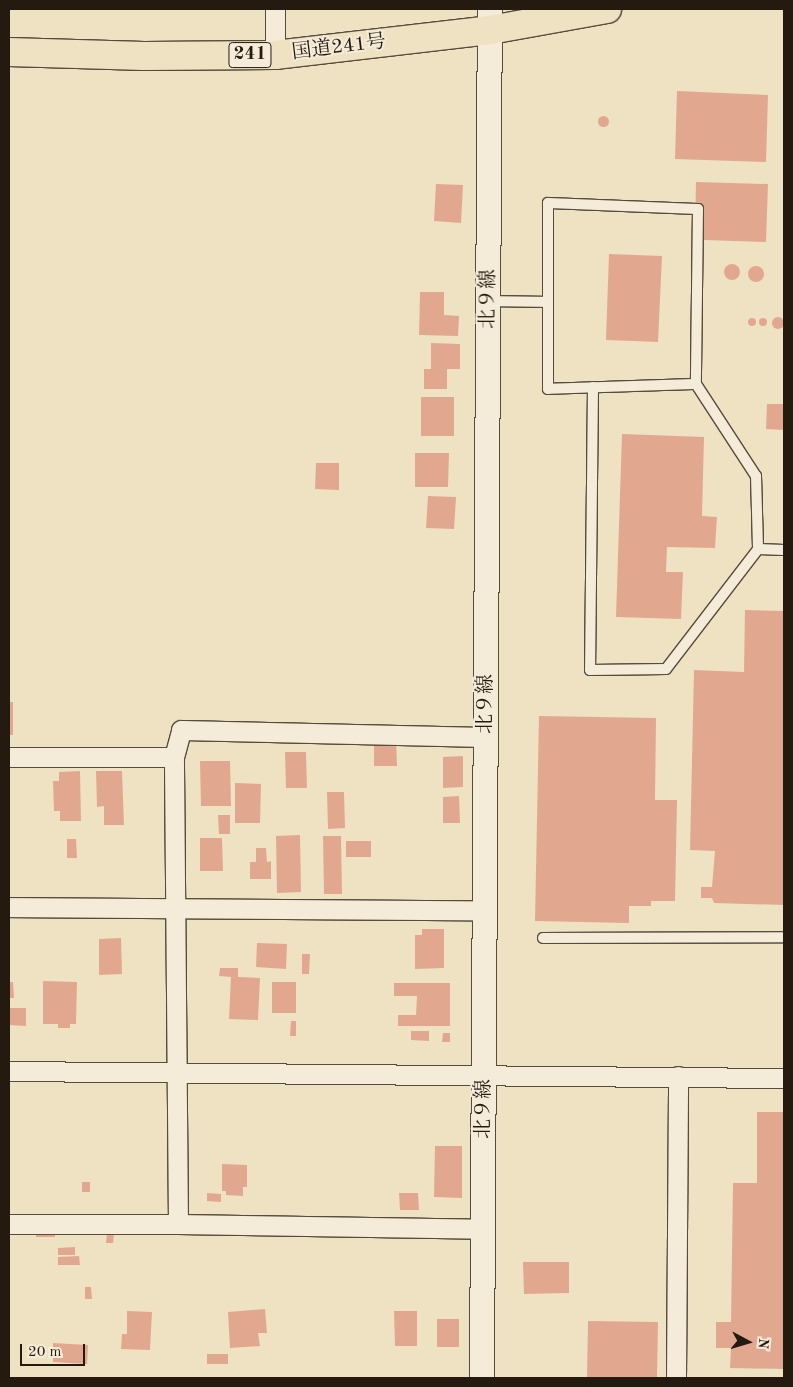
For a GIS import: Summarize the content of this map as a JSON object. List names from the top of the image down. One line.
{"streets":{"highway":["国道241号","241"],"street":["北９線"]},"crossings":[["国道241号","北９線"]],"scale_bar":"20 m","north":"right"}
